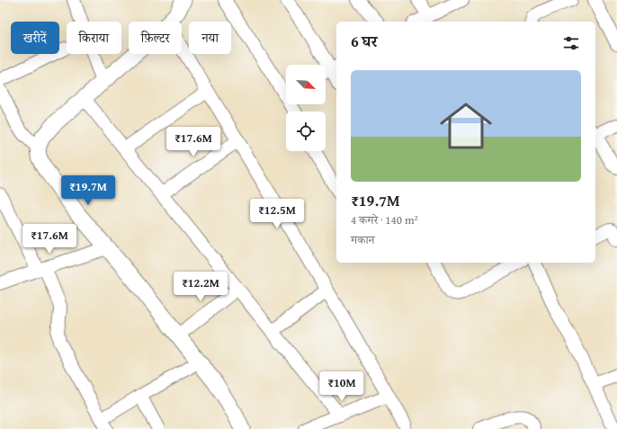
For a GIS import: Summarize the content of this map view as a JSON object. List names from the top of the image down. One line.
{"north":"bottom right","page":{"chip":["खरीदें","किराया","फ़िल्टर","नया"],"heading":"6 घर","list":[{"name":"₹19.7M","note":"4 कमरे · 140 m² · मकान"}],"price":["₹17.6M","₹19.7M","₹12.5M","₹17.6M","₹12.2M","₹10M"]}}
